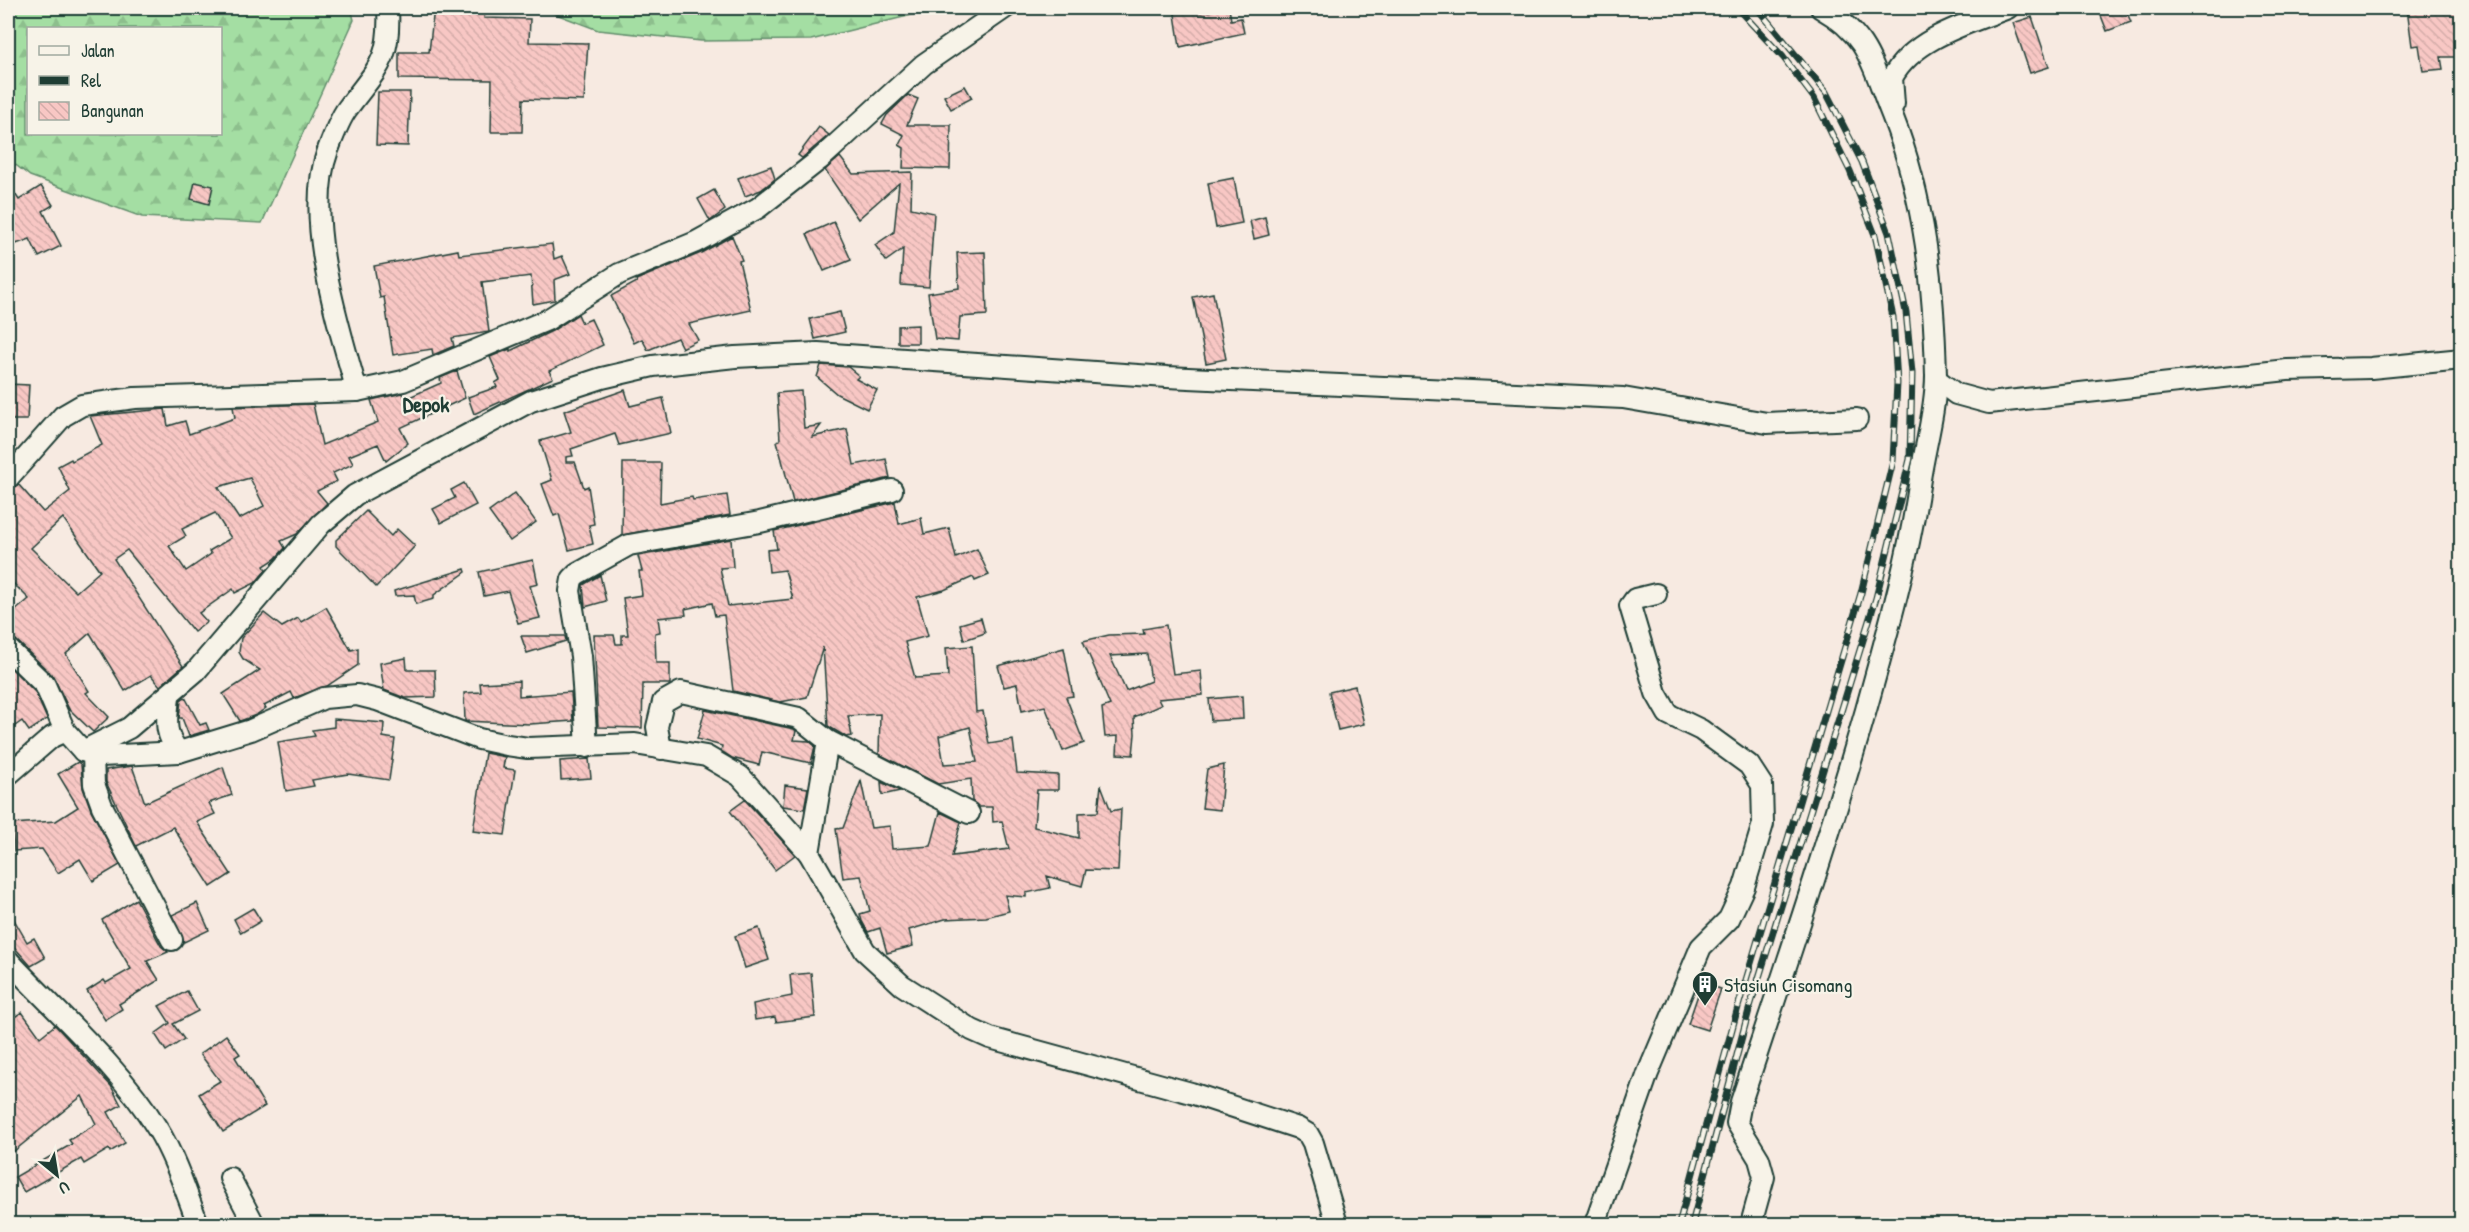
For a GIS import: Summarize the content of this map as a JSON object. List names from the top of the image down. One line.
{"districts":["Depok"],"places":{"building":["Stasiun Cisomang"]},"legend":["Jalan","Rel","Bangunan"],"north":"bottom right"}
